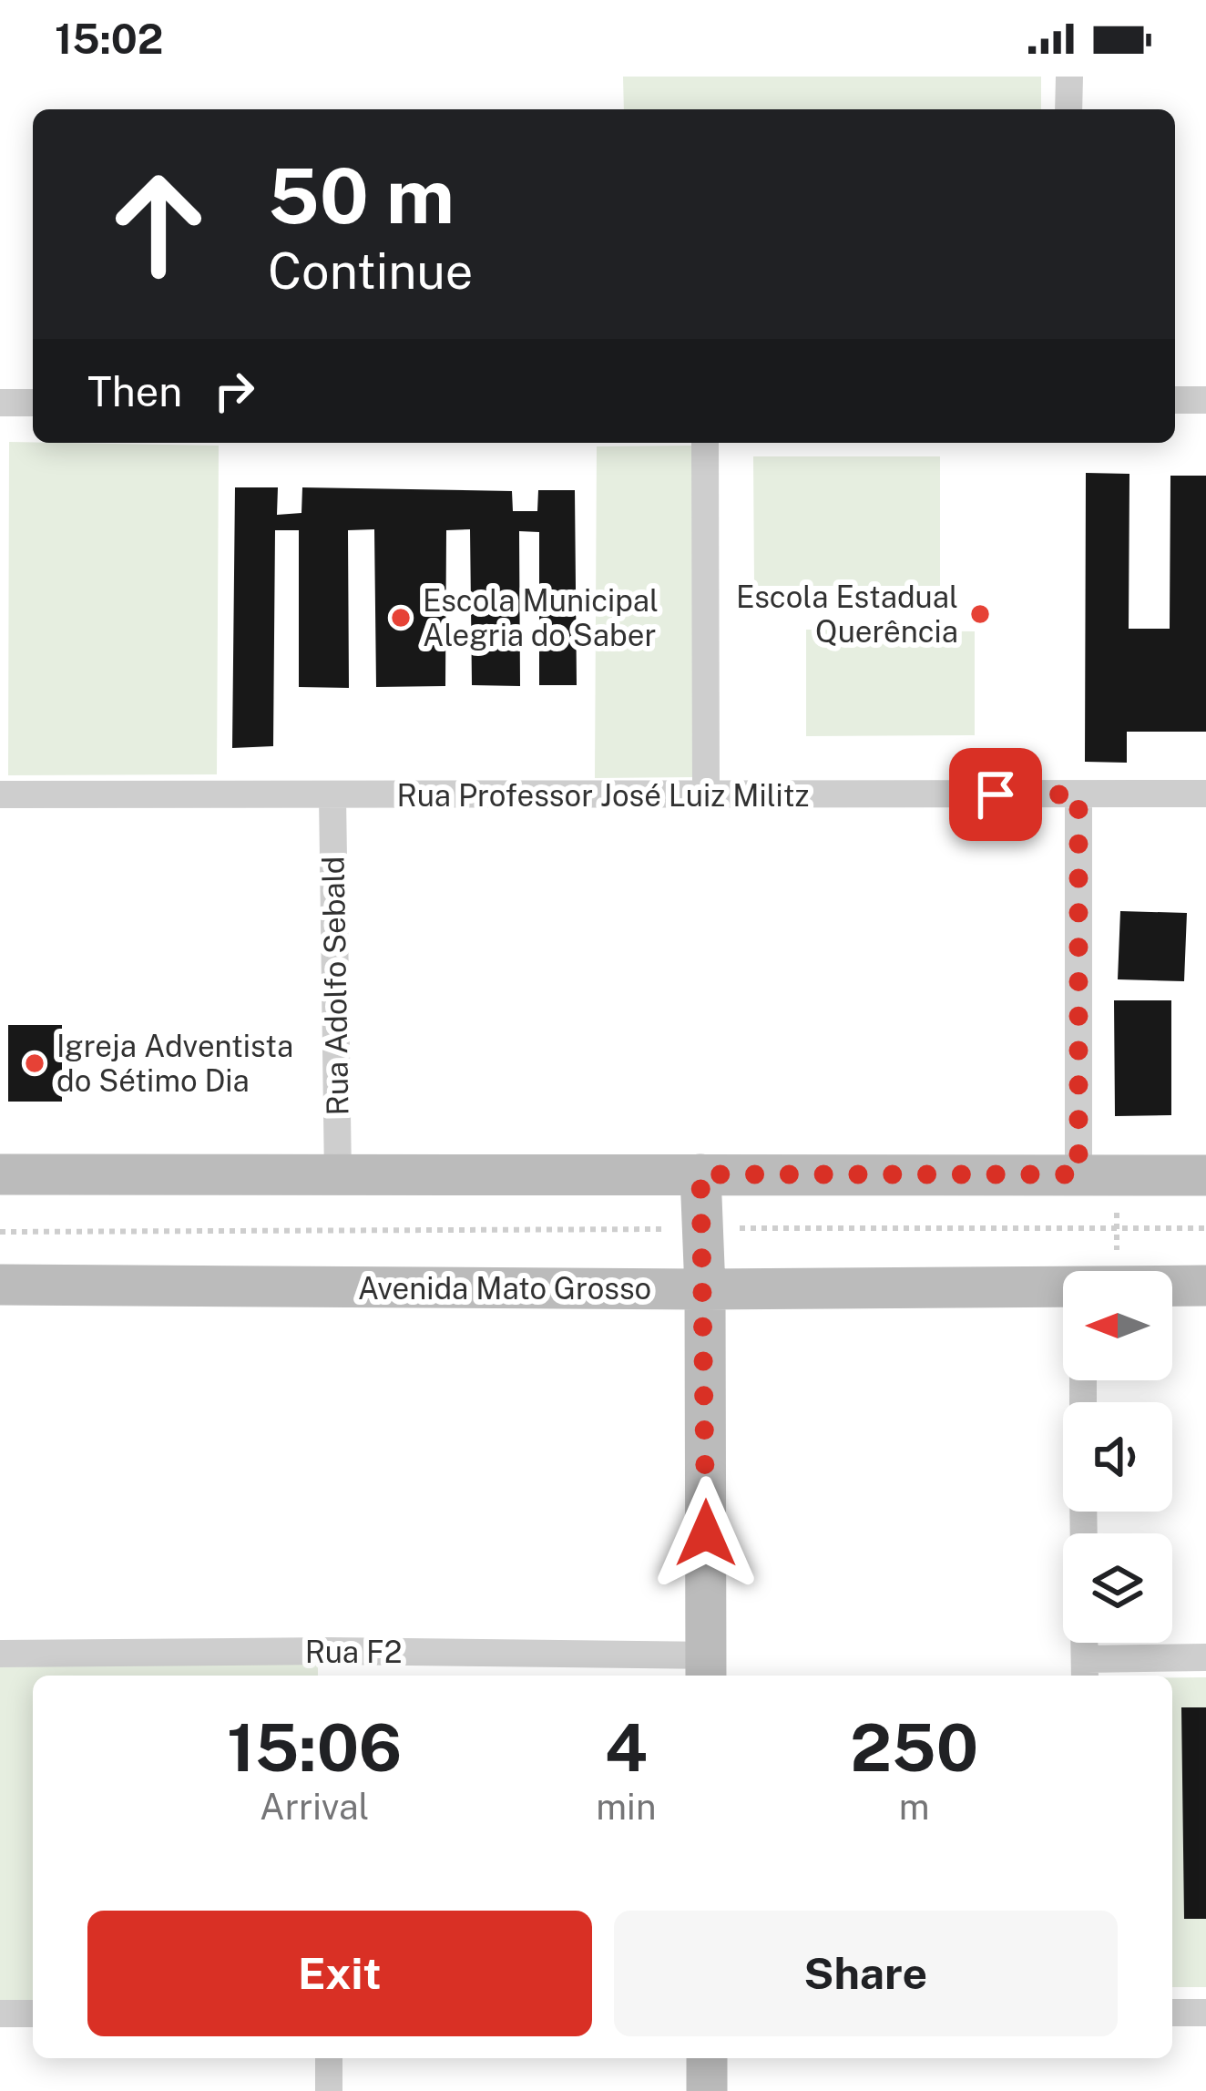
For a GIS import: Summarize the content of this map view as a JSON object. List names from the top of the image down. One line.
{"streets":{"street":["Rua Professor José Luiz Militz","Rua Adolfo Sebald","Avenida Mato Grosso","Rua F2"]},"crossings":[["Rua Professor José Luiz Militz","Rua Adolfo Sebald"]],"places":["Escola Estadual Querência","Escola Municipal Alegria do Saber","Igreja Adventista do Sétimo Dia"],"north":"left","page":{"status":"15:02","turn":["50 m","Continue"],"then":"Then","eta":["15:06","Arrival","4","min","250","m"],"buttons":["Exit","Share"]}}
